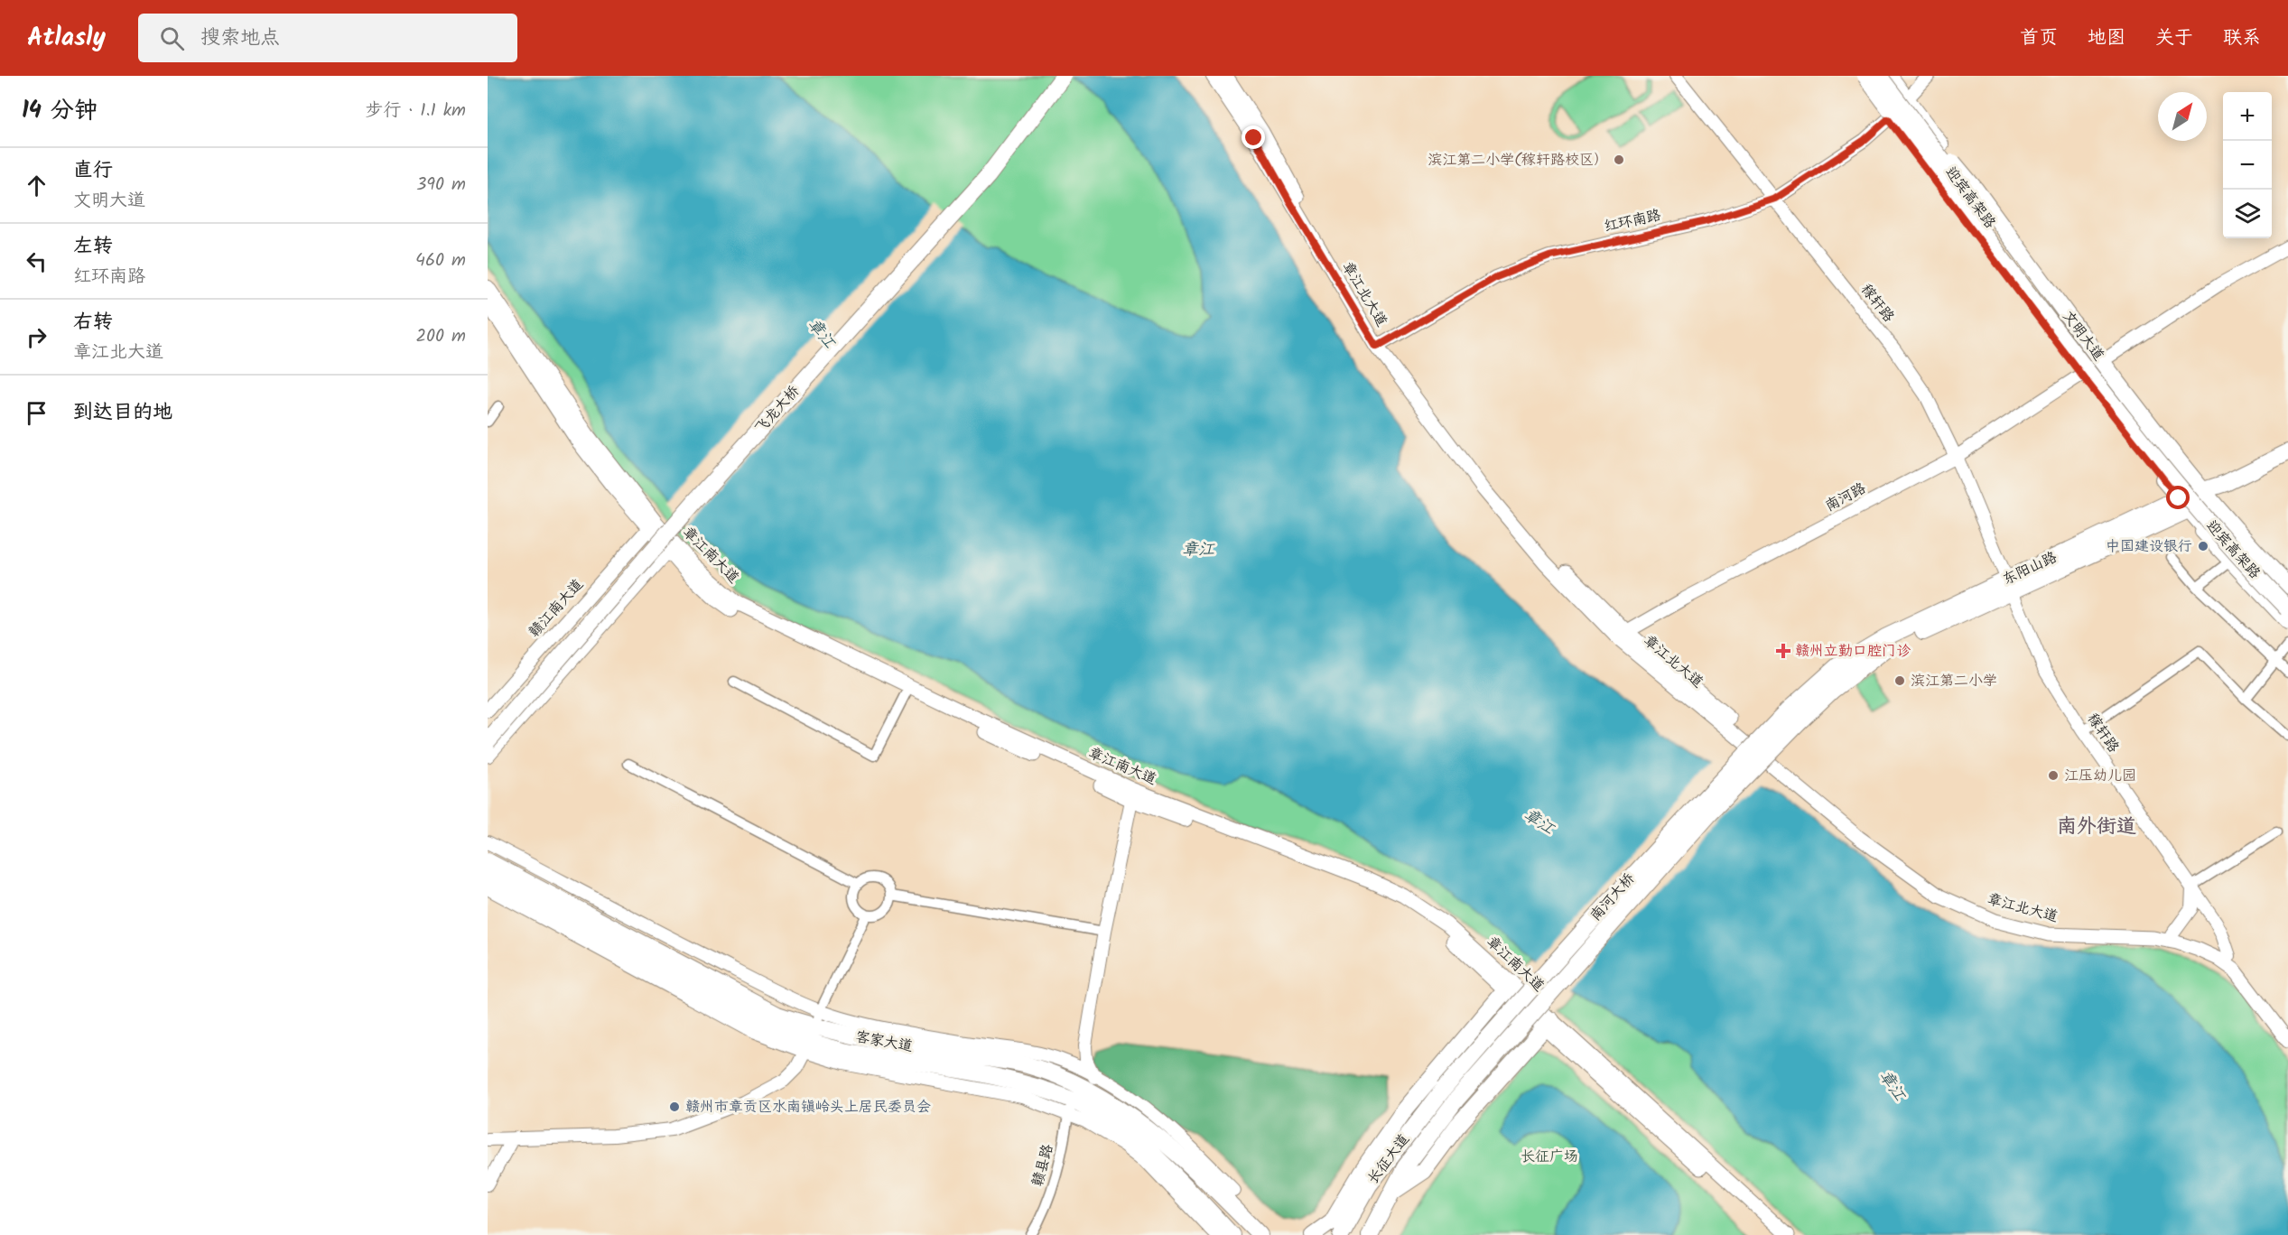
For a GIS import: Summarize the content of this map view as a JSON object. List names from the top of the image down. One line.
{"streets":{"main road":["迎宾高架路","章江北大道","文明大道","飞龙大桥","章江南大道","东阳山路","赣江南大道","南河大桥","客家大道","长征大道"],"street":["红环南路","稼轩路","南河路","赣县路"]},"crossings":[["迎宾高架路","红环南路"],["迎宾高架路","文明大道"],["红环南路","章江北大道"],["红环南路","稼轩路"],["红环南路","文明大道"],["章江北大道","稼轩路"],["章江北大道","南河路"],["稼轩路","南河路"],["稼轩路","东阳山路"],["文明大道","南河路"],["文明大道","东阳山路"],["章江南大道","赣江南大道"],["东阳山路","南河大桥"],["南河大桥","长征大道"],["客家大道","赣县路"]],"districts":["南外街道"],"water":["章江"],"parks":["长征广场"],"places":{"other":["滨江第二小学(稼轩路校区）","中国建设银行","滨江第二小学","江压幼儿园","赣州市章贡区水南镇岭头上居民委员会"],"health":["赣州立勤口腔门诊"]},"north":"top right","page":{"header":"Atlasly","search":"搜索地点","nav":["首页","地图","关于","联系"],"heading":["14 分钟","步行 · 1.1 km"],"map_buttons":["+","−"],"list":[["直行","文明大道","390 m"],["左转","红环南路","460 m"],["右转","章江北大道","200 m"],"到达目的地"]}}
